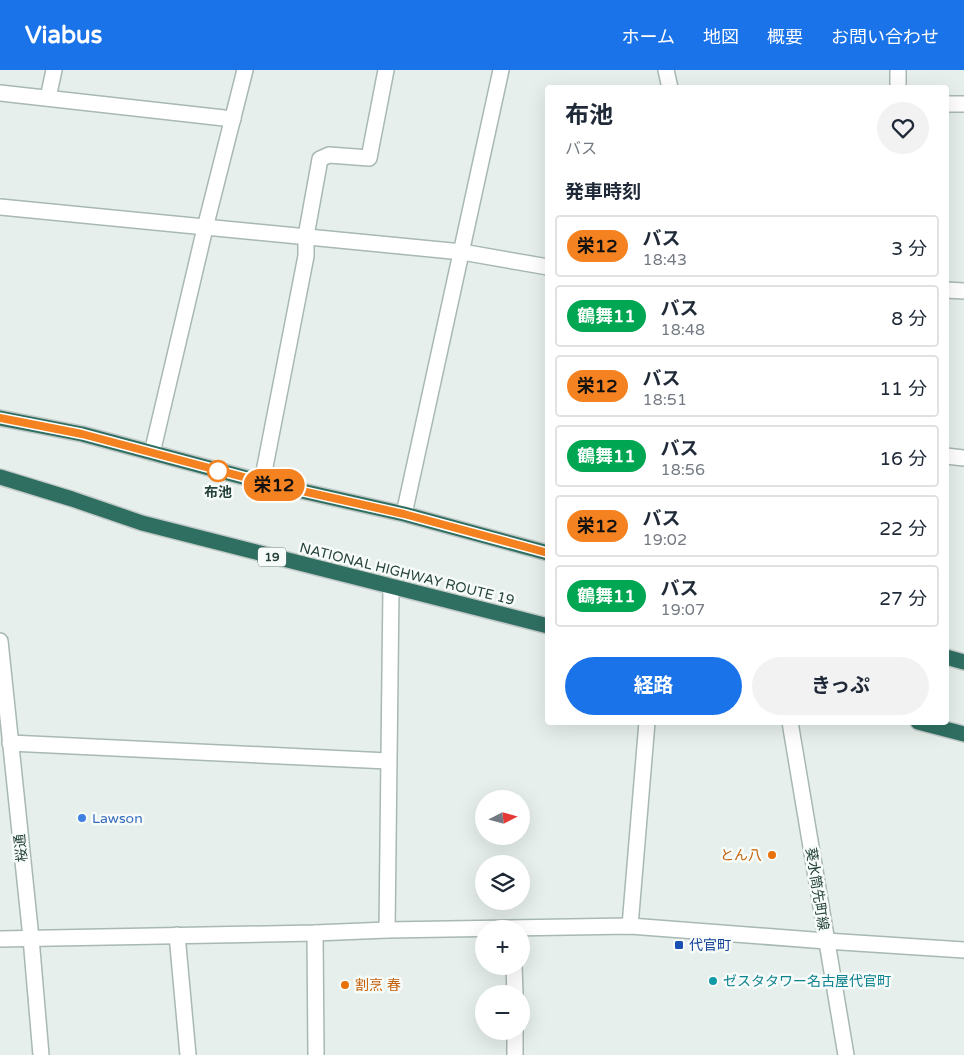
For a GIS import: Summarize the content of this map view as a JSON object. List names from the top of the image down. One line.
{"streets":{"highway":["19","NATIONAL HIGHWAY ROUTE 19"],"street":["桜通","葵水筒先町線"]},"places":{"other":["布池","Lawson","とん八","ゼスタタワー名古屋代官町","割烹 春"],"transit":["代官町"]},"lines":["bus line 栄12"],"north":"right","page":{"header":"Viabus","nav":["ホーム","地図","概要","お問い合わせ"],"on_map":"栄12","heading":[["布池","バス"],"発車時刻"],"list":[{"mark":"栄12","name":"バス","note":"18:43","value":"3 分"},{"mark":"鶴舞11","name":"バス","note":"18:48","value":"8 分"},{"mark":"栄12","name":"バス","note":"18:51","value":"11 分"},{"mark":"鶴舞11","name":"バス","note":"18:56","value":"16 分"},{"mark":"栄12","name":"バス","note":"19:02","value":"22 分"},{"mark":"鶴舞11","name":"バス","note":"19:07","value":"27 分"}],"buttons":["経路","きっぷ"],"map_buttons":["+","−"]}}
